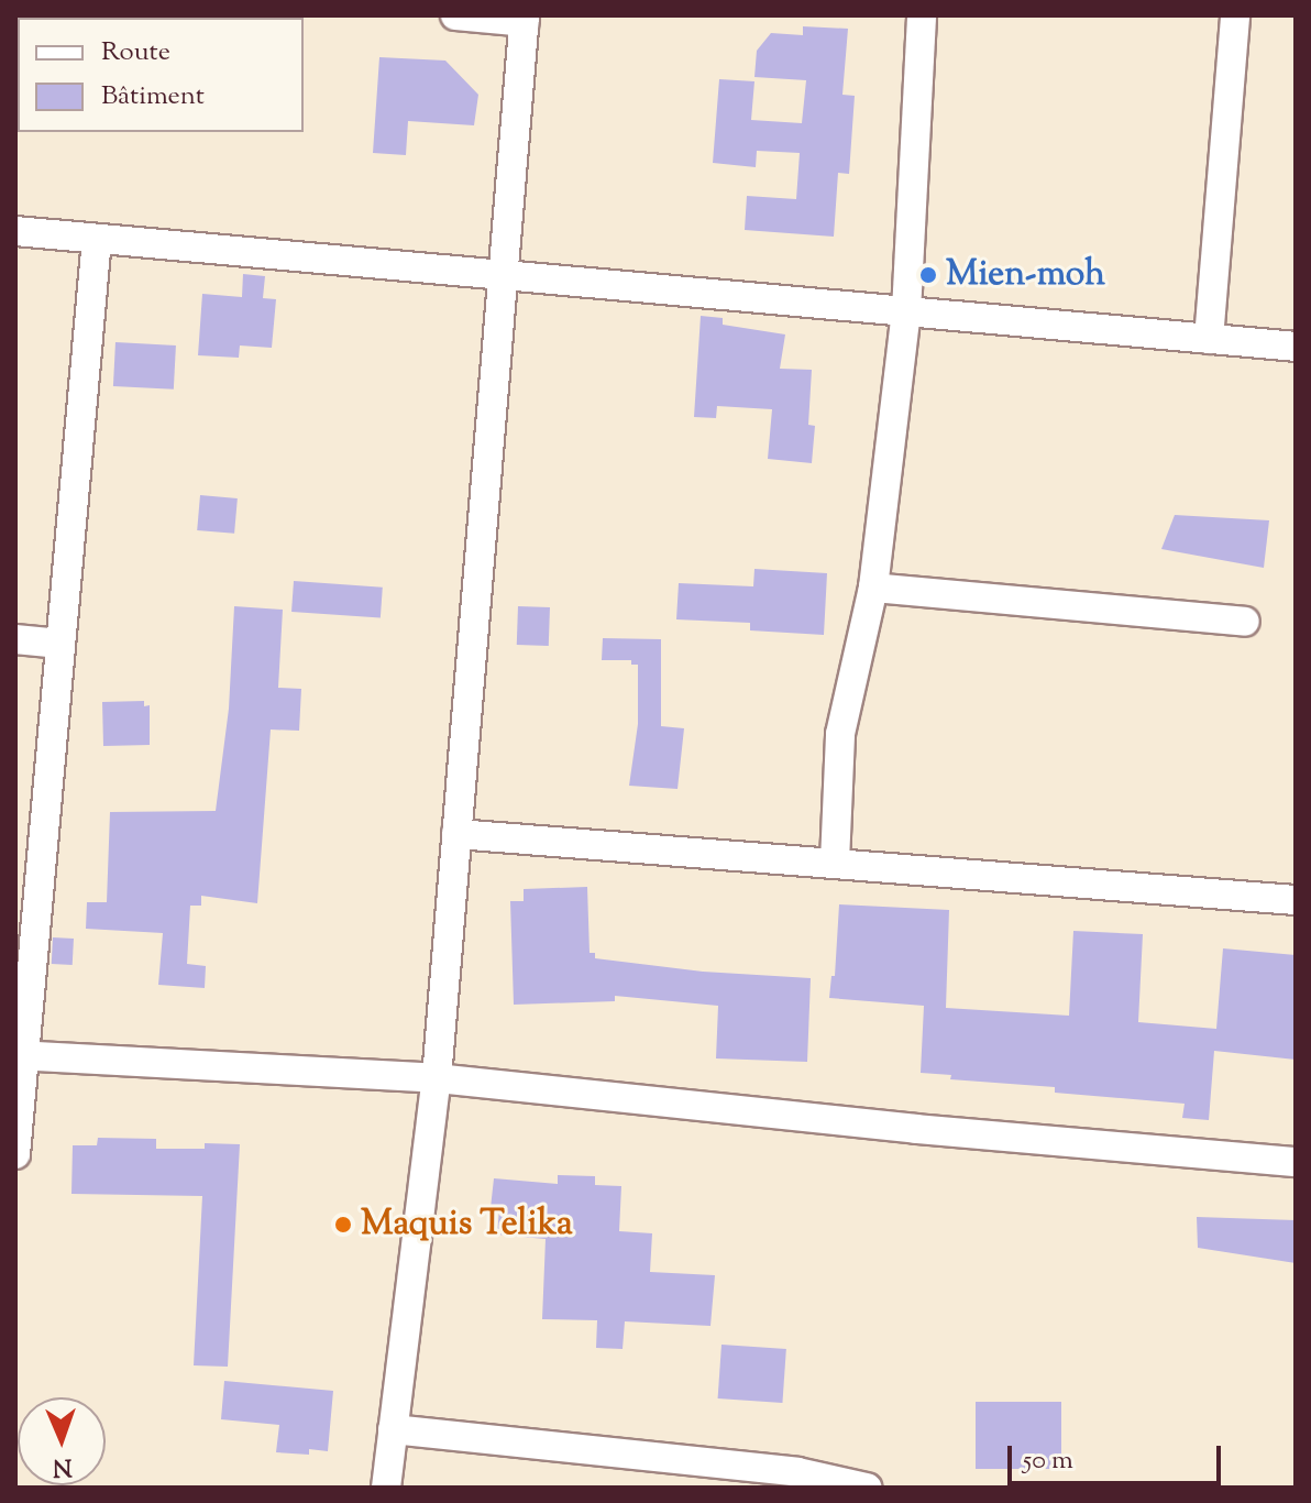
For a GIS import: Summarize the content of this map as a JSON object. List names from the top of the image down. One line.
{"places":["Mien-moh","Maquis Telika"],"legend":["Route","Bâtiment"],"scale_bar":"50 m","north":"bottom"}
